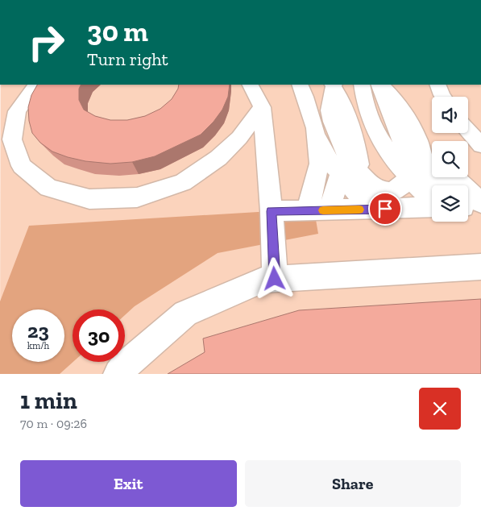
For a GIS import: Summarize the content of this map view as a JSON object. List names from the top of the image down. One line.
{"page":{"turn":["30 m","Turn right"],"speed":"23 km/h","limit":"30","heading":["1 min","70 m · 09:26"],"buttons":["Exit","Share"]}}
